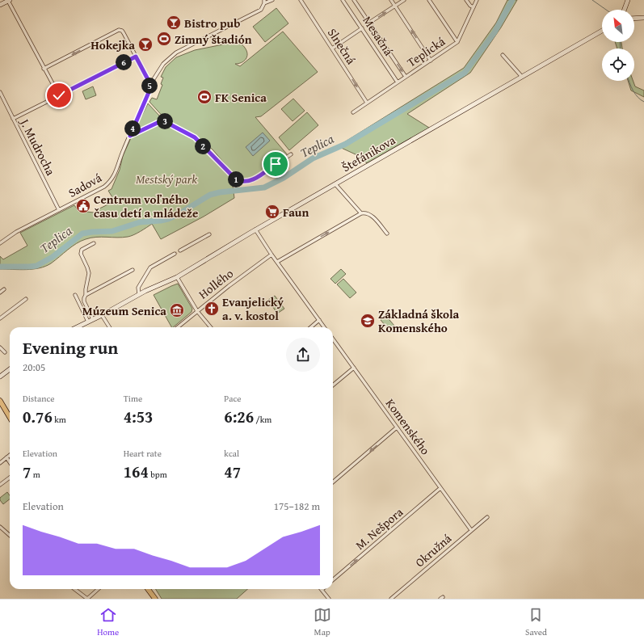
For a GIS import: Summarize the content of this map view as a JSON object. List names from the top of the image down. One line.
{"streets":{"street":["Mesačná","Slnečná","Teplická","J. Mudrocha","Štefánikova","Sadová","Hollého","Komenského","M. Nešpora","Okružná"]},"crossings":[["Mesačná","Teplická"],["Slnečná","Teplická"],["J. Mudrocha","Sadová"],["Komenského","M. Nešpora"],["Komenského","Okružná"]],"one_way":["Slnečná","M. Nešpora"],"water":["Teplica"],"parks":["Mestský park"],"places":{"bar":["Bistro pub","Hokejka"],"sports":["Zimný štadión","FK Senica"],"public building":["Centrum voľného času detí a mládeže"],"supermarket":["Faun"],"church":["Evanjelický a. v. kostol"],"museum":["Múzeum Senica"],"school or university":["Základná škola Komenského"]},"north":"top left","page":{"pins":["6","5","3","4","2","1"],"heading":["Evening run","20:05"],"stats":[["Distance","0.76 km"],["Time","4:53"],["Pace","6:26 /km"],["Elevation","7 m"],["Heart rate","164 bpm"],["kcal","47"]],"chart":["Elevation","175–182 m"],"tabs":["Home","Map","Saved"]}}
